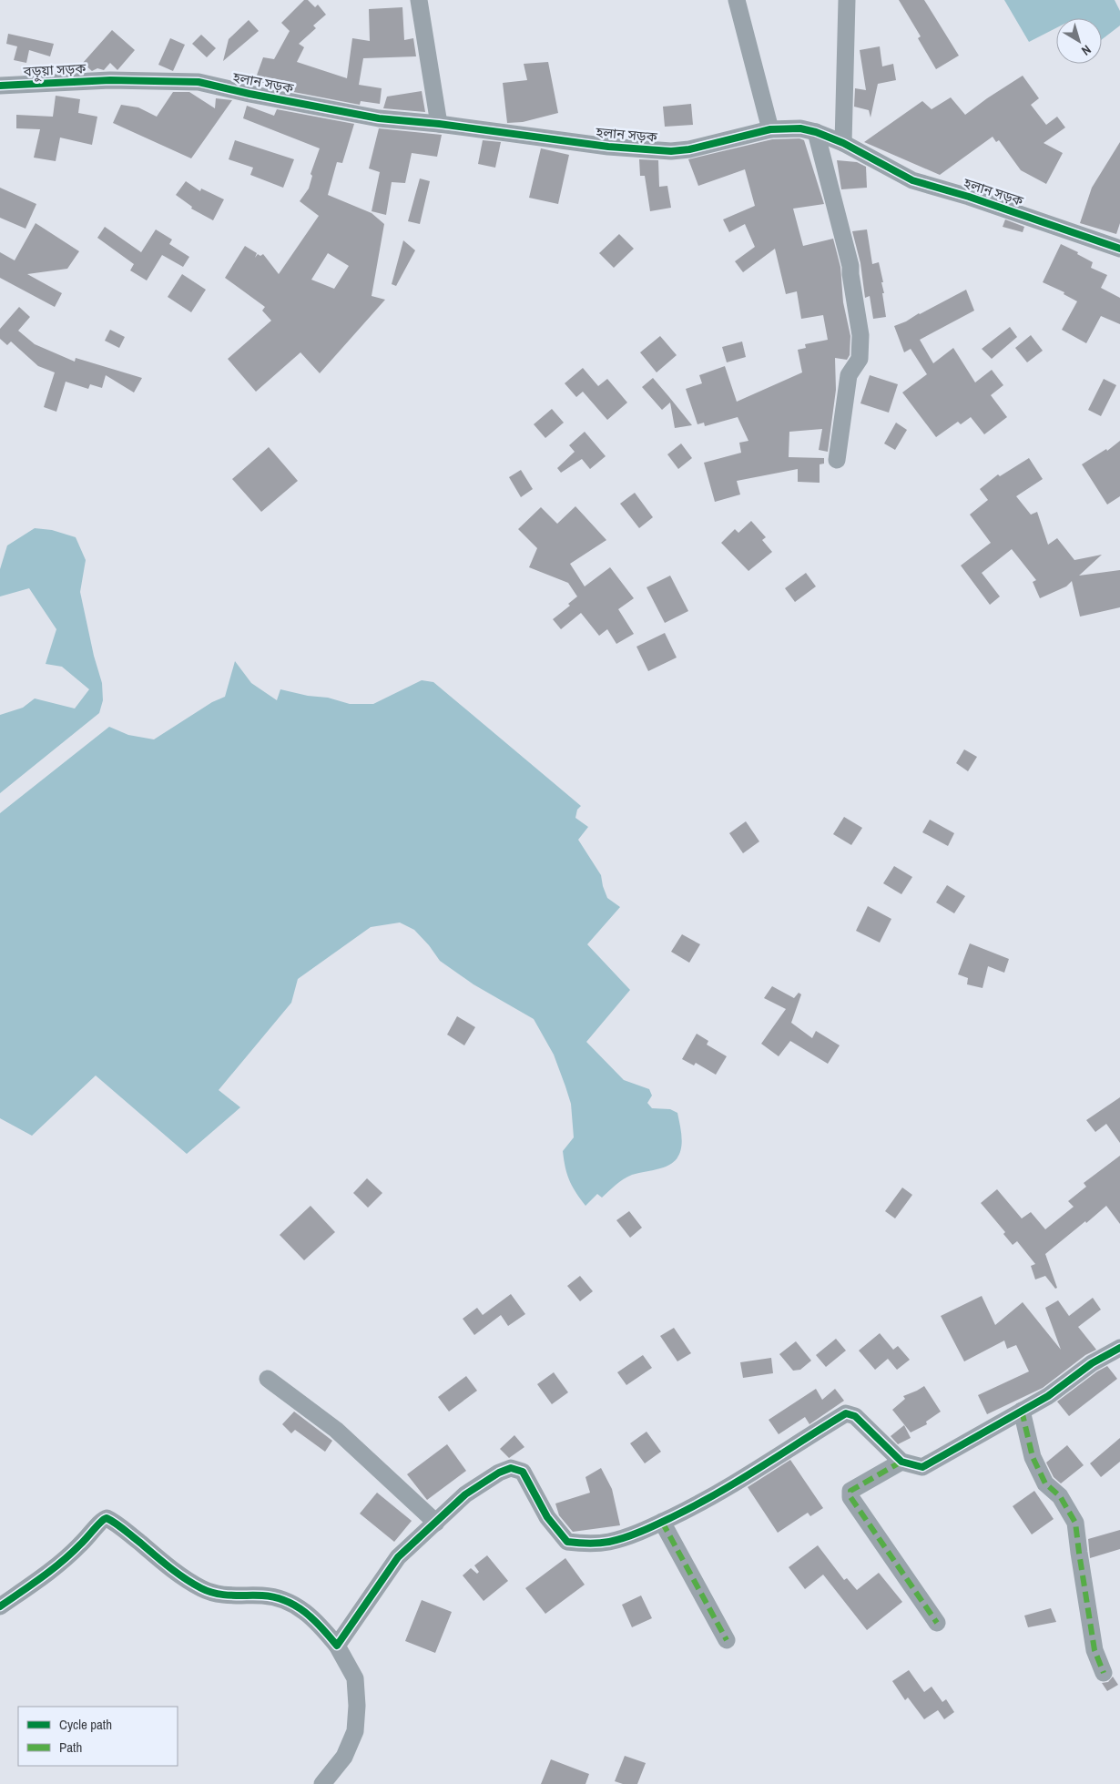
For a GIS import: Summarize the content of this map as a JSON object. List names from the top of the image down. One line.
{"streets":{"street":["বড়ুয়া সড়ক","হলান সড়ক"]},"crossings":[["বড়ুয়া সড়ক","হলান সড়ক"]],"legend":["Cycle path","Path"],"north":"bottom right"}
